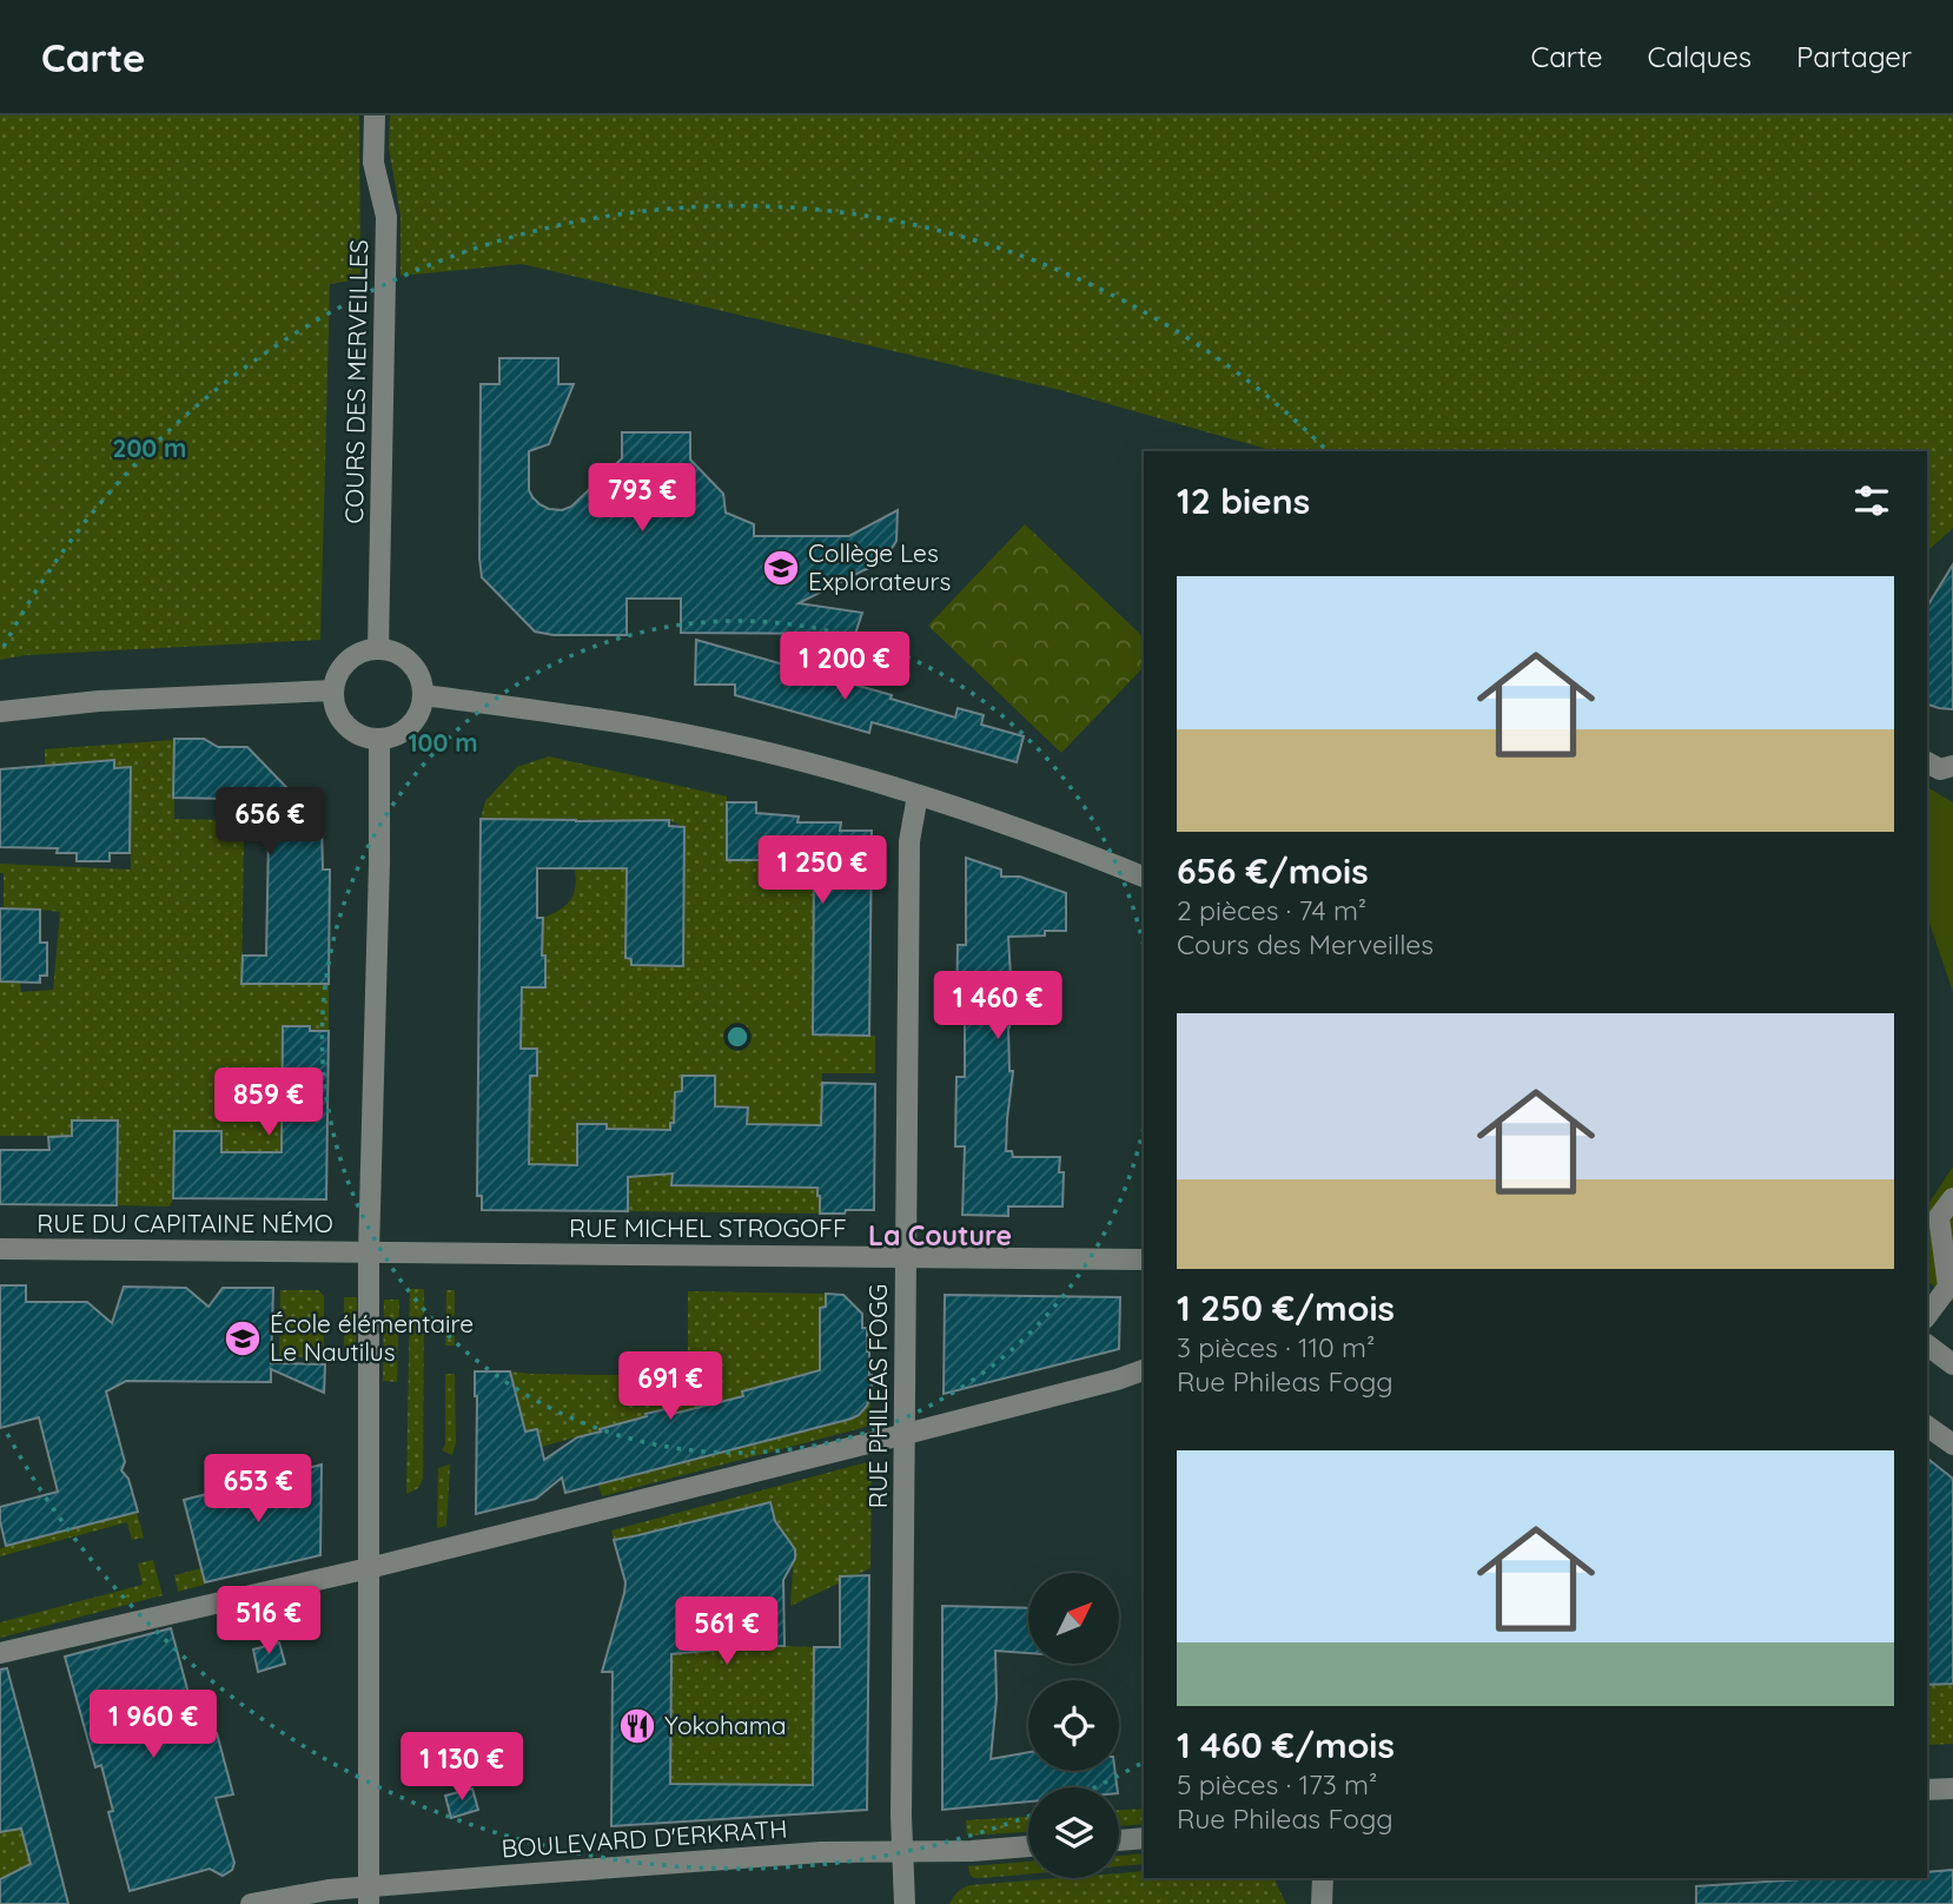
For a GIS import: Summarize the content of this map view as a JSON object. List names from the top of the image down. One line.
{"streets":{"street":["COURS DES MERVEILLES","RUE DU CAPITAINE NÉMO","RUE MICHEL STROGOFF","RUE PHILEAS FOGG","BOULEVARD D'ERKRATH"]},"crossings":[["RUE DU CAPITAINE NÉMO","RUE MICHEL STROGOFF"],["RUE MICHEL STROGOFF","RUE PHILEAS FOGG"],["RUE PHILEAS FOGG","BOULEVARD D'ERKRATH"]],"districts":["La Couture"],"places":{"school or university":["Collège Les Explorateurs","École élémentaire Le Nautilus"],"restaurant":["Yokohama"]},"north":"top right","page":{"header":"Carte","nav":["Carte","Calques","Partager"],"heading":"12 biens","price":["793 €","1 200 €","656 €","1 250 €","1 460 €","859 €","691 €","653 €","516 €","561 €","1 960 €","1 130 €"],"list":[{"name":"656 €/mois","note":"2 pièces · 74 m² · Cours des Merveilles"},{"name":"1 250 €/mois","note":"3 pièces · 110 m² · Rue Phileas Fogg"},{"name":"1 460 €/mois","note":"5 pièces · 173 m² · Rue Phileas Fogg"}]},"rings":["200 m","100 m"]}
